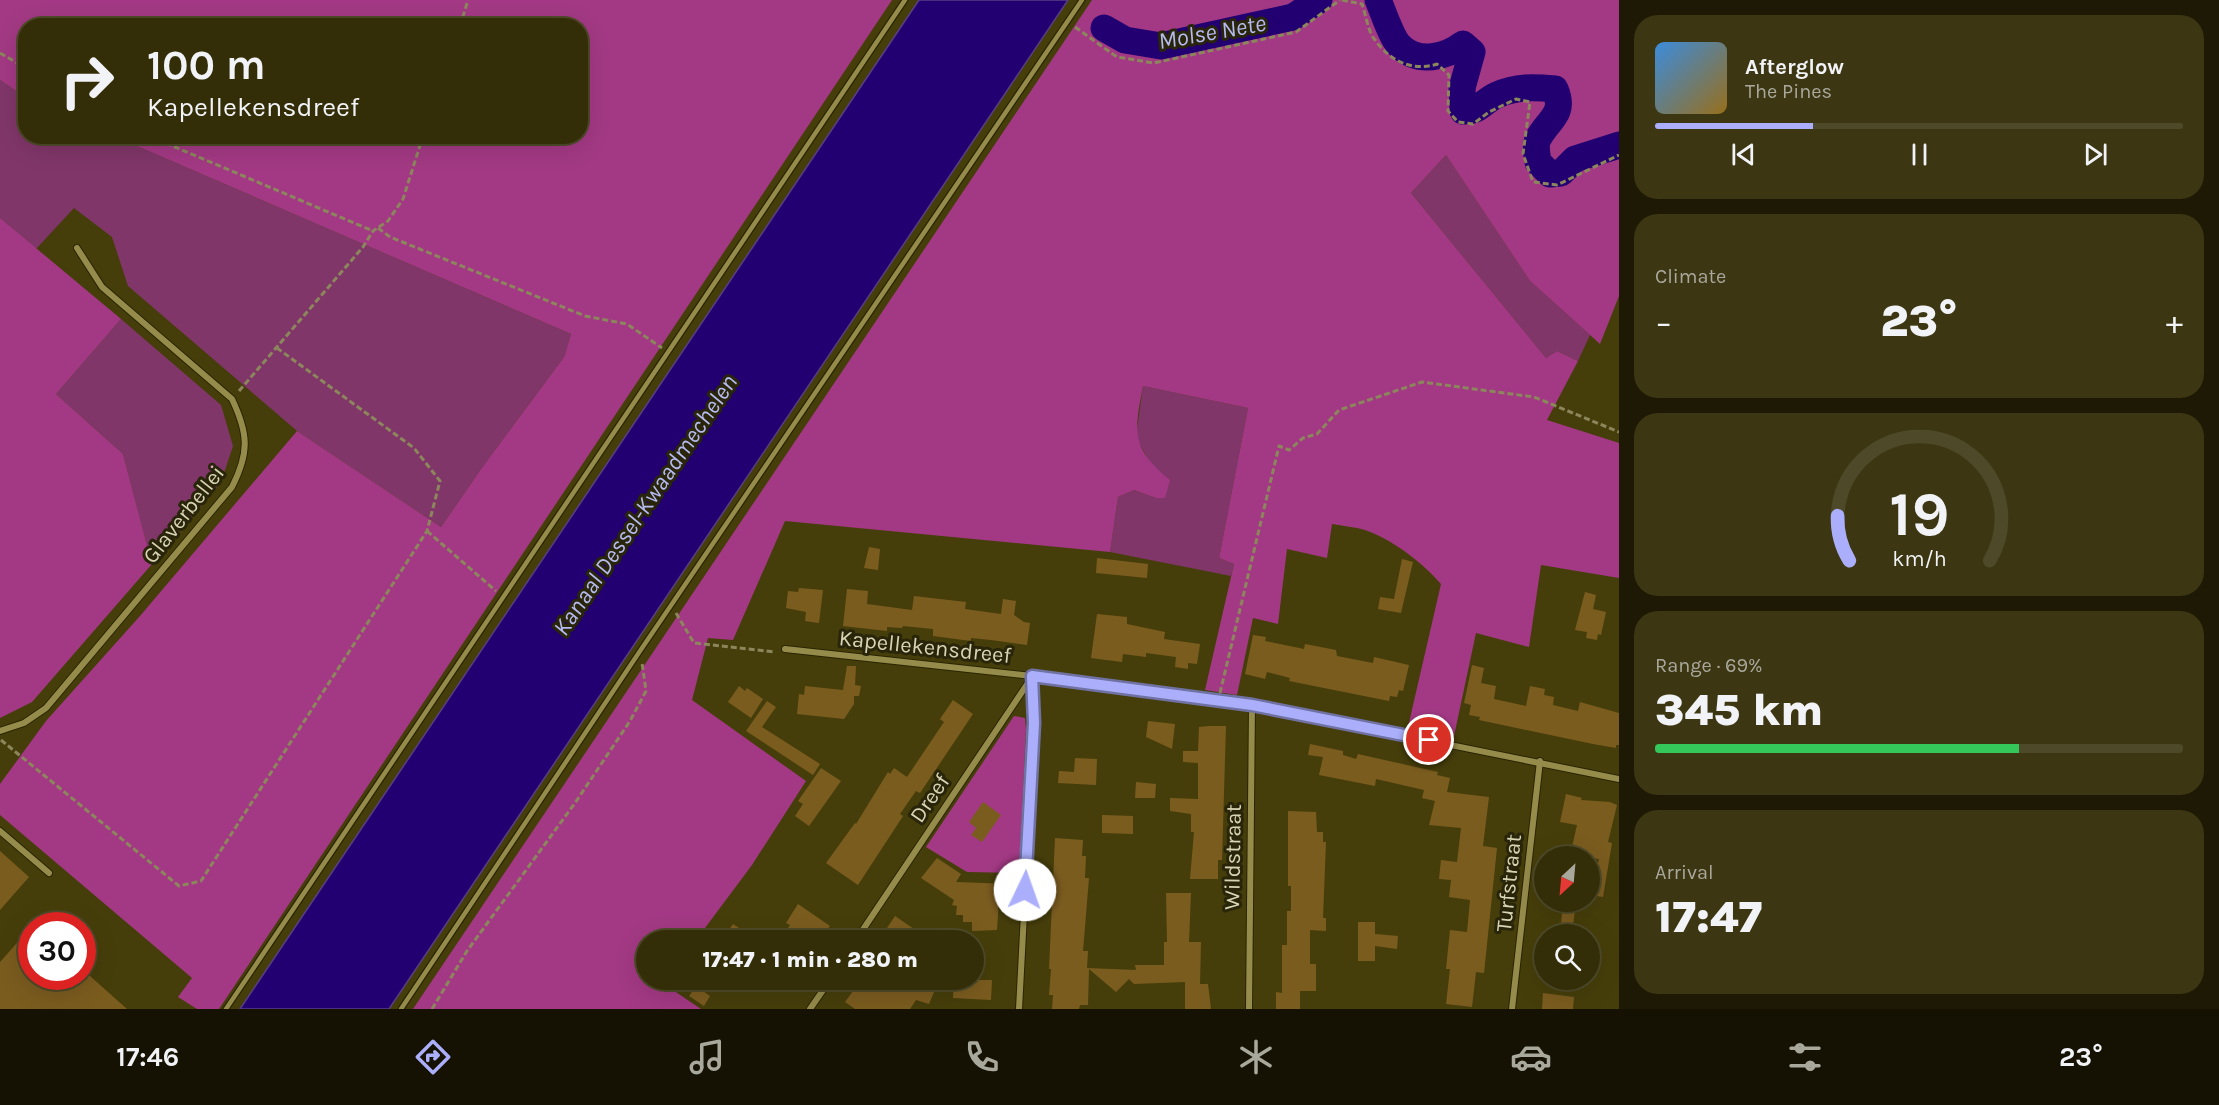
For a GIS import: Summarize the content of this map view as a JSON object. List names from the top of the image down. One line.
{"streets":{"street":["Glaverbellei","Kapellekensdreef","Dreef","Wildstraat","Turfstraat"]},"crossings":[["Kapellekensdreef","Dreef"],["Kapellekensdreef","Wildstraat"],["Kapellekensdreef","Turfstraat"]],"water":["Molse Nete","Kanaal Dessel-Kwaadmechelen"],"north":"bottom left","page":{"turn":["100 m","Kapellekensdreef"],"song":["Afterglow","The Pines"],"tile":["Climate",["Range · 69%","345 km"],["Arrival","17:47"]],"heat":["−","23°","+"],"limit":"30","trip":"17:47 · 1 min · 280 m","tabs":["17:46","23°"],"gauge":["19","km/h"]}}
